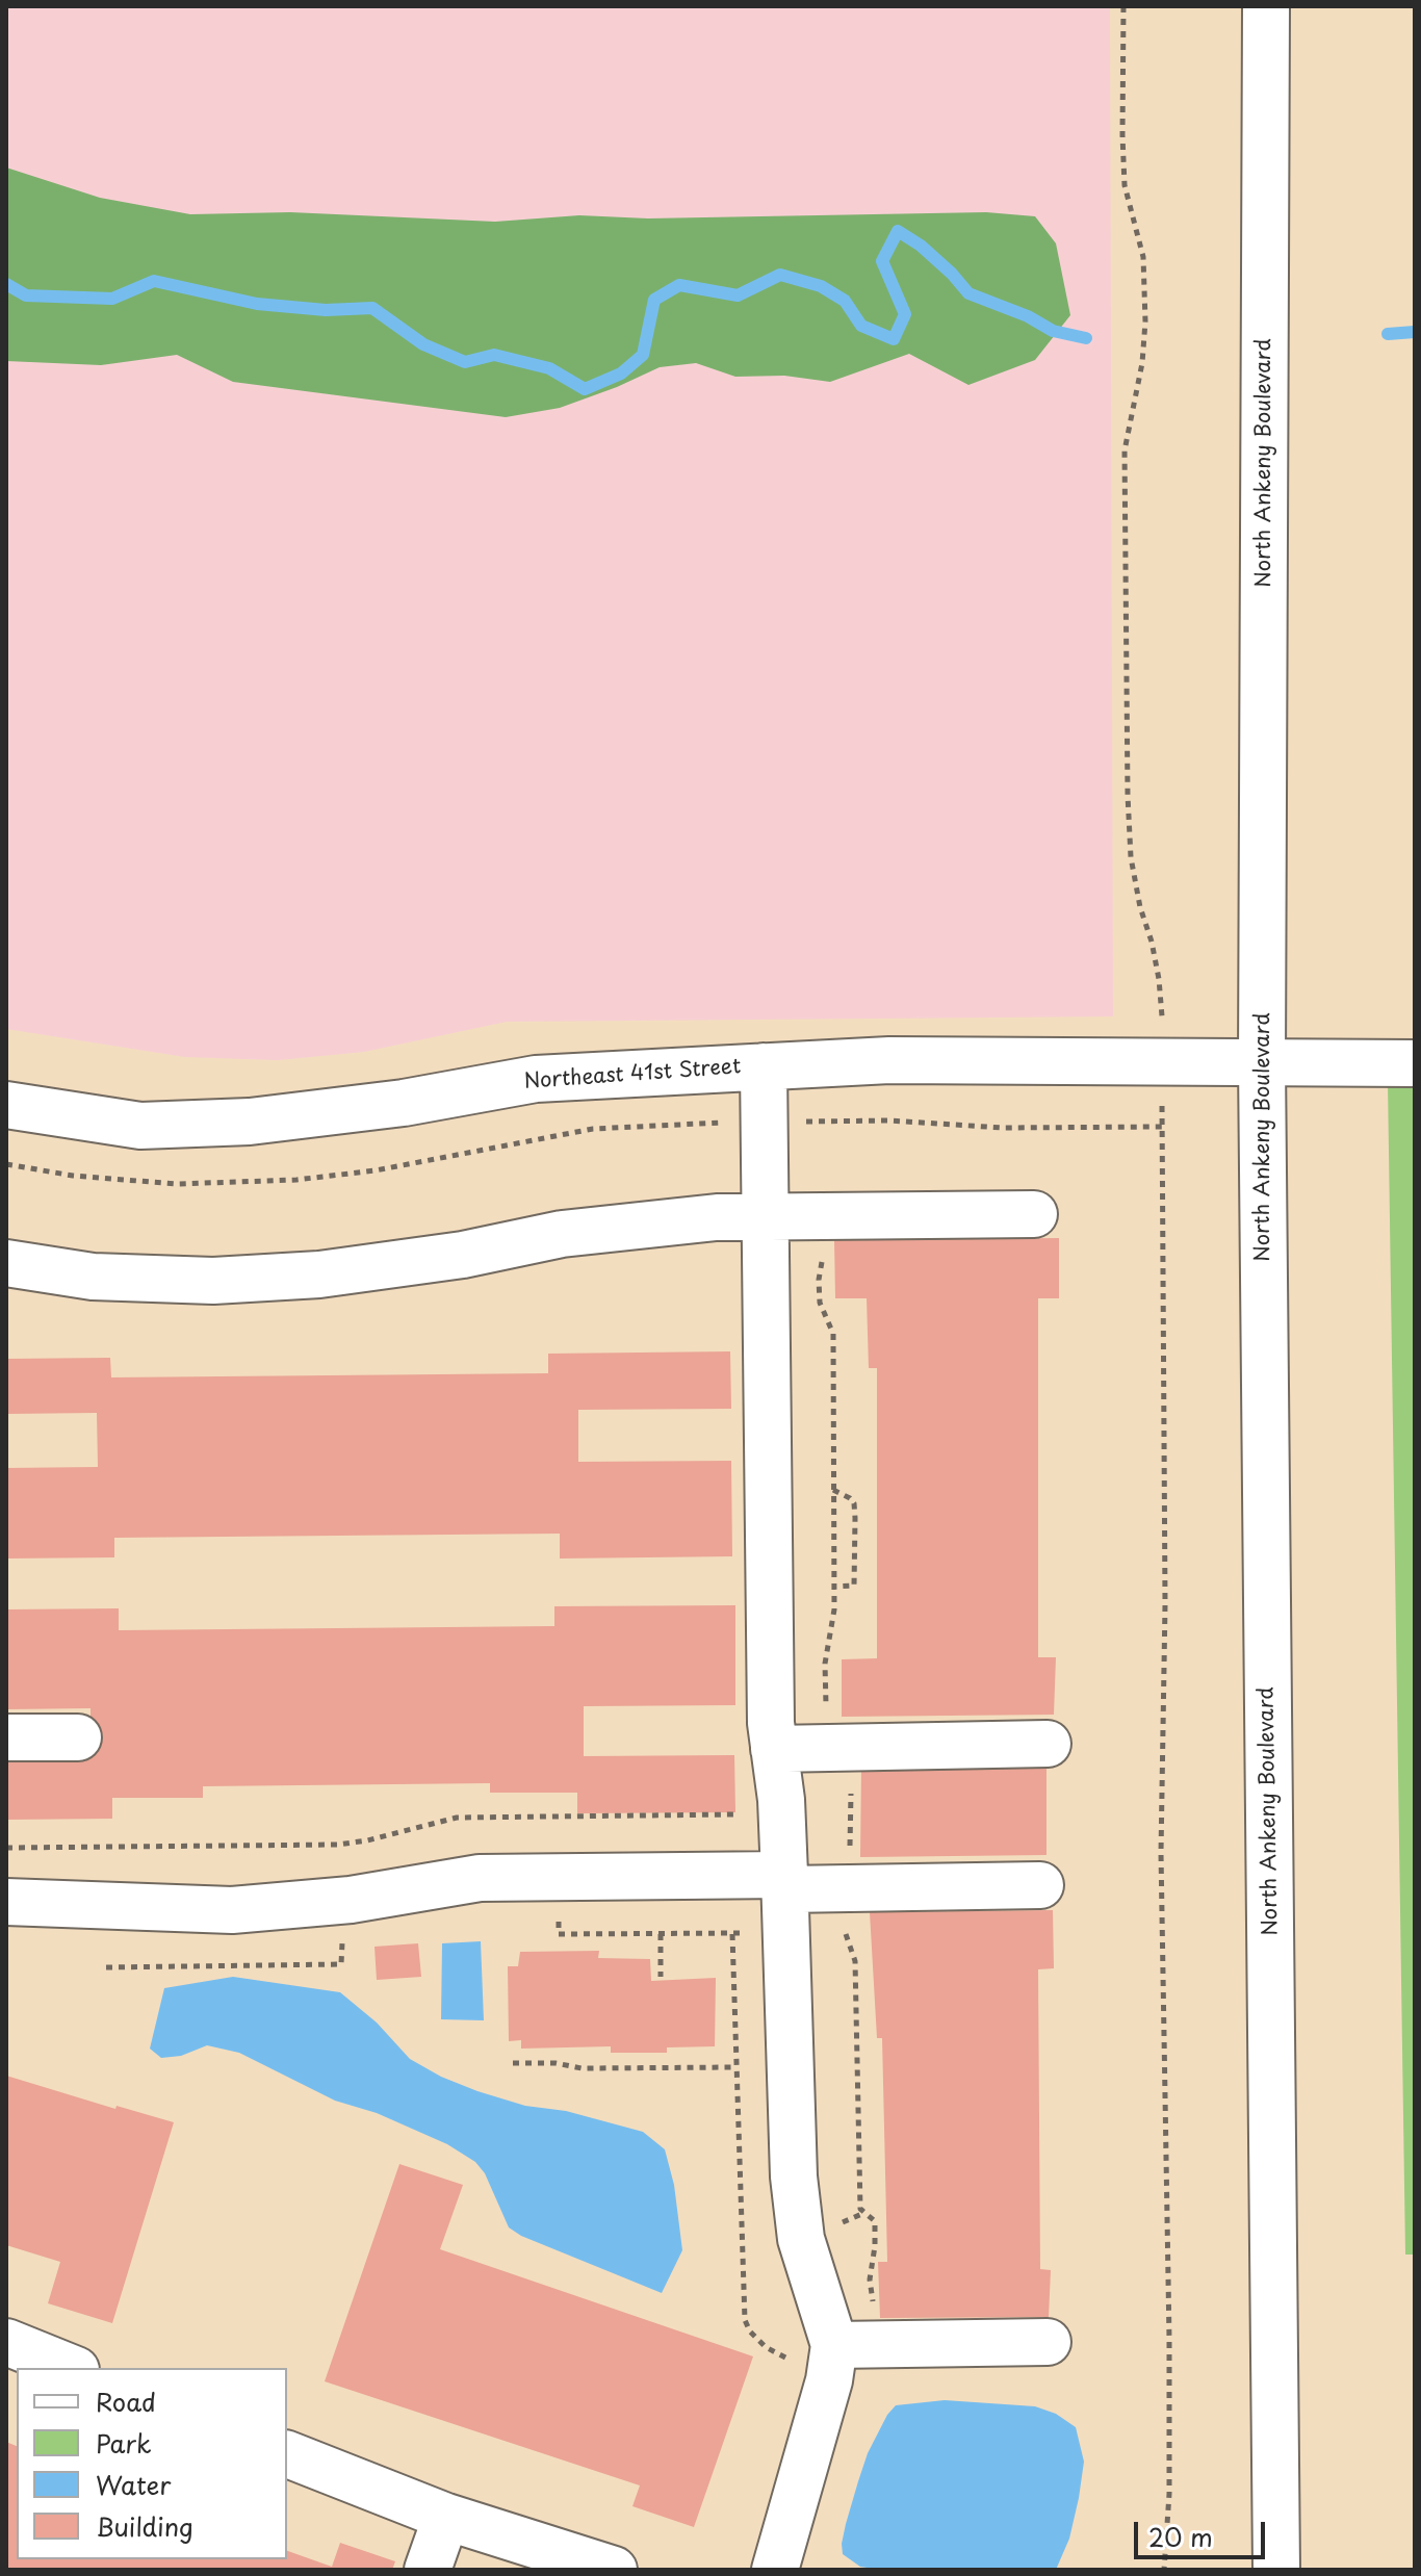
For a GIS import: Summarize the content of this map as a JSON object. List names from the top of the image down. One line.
{"streets":{"main road":["North Ankeny Boulevard","Northeast 41st Street"]},"crossings":[["North Ankeny Boulevard","Northeast 41st Street"]],"legend":["Road","Park","Water","Building"],"scale_bar":"20 m"}
